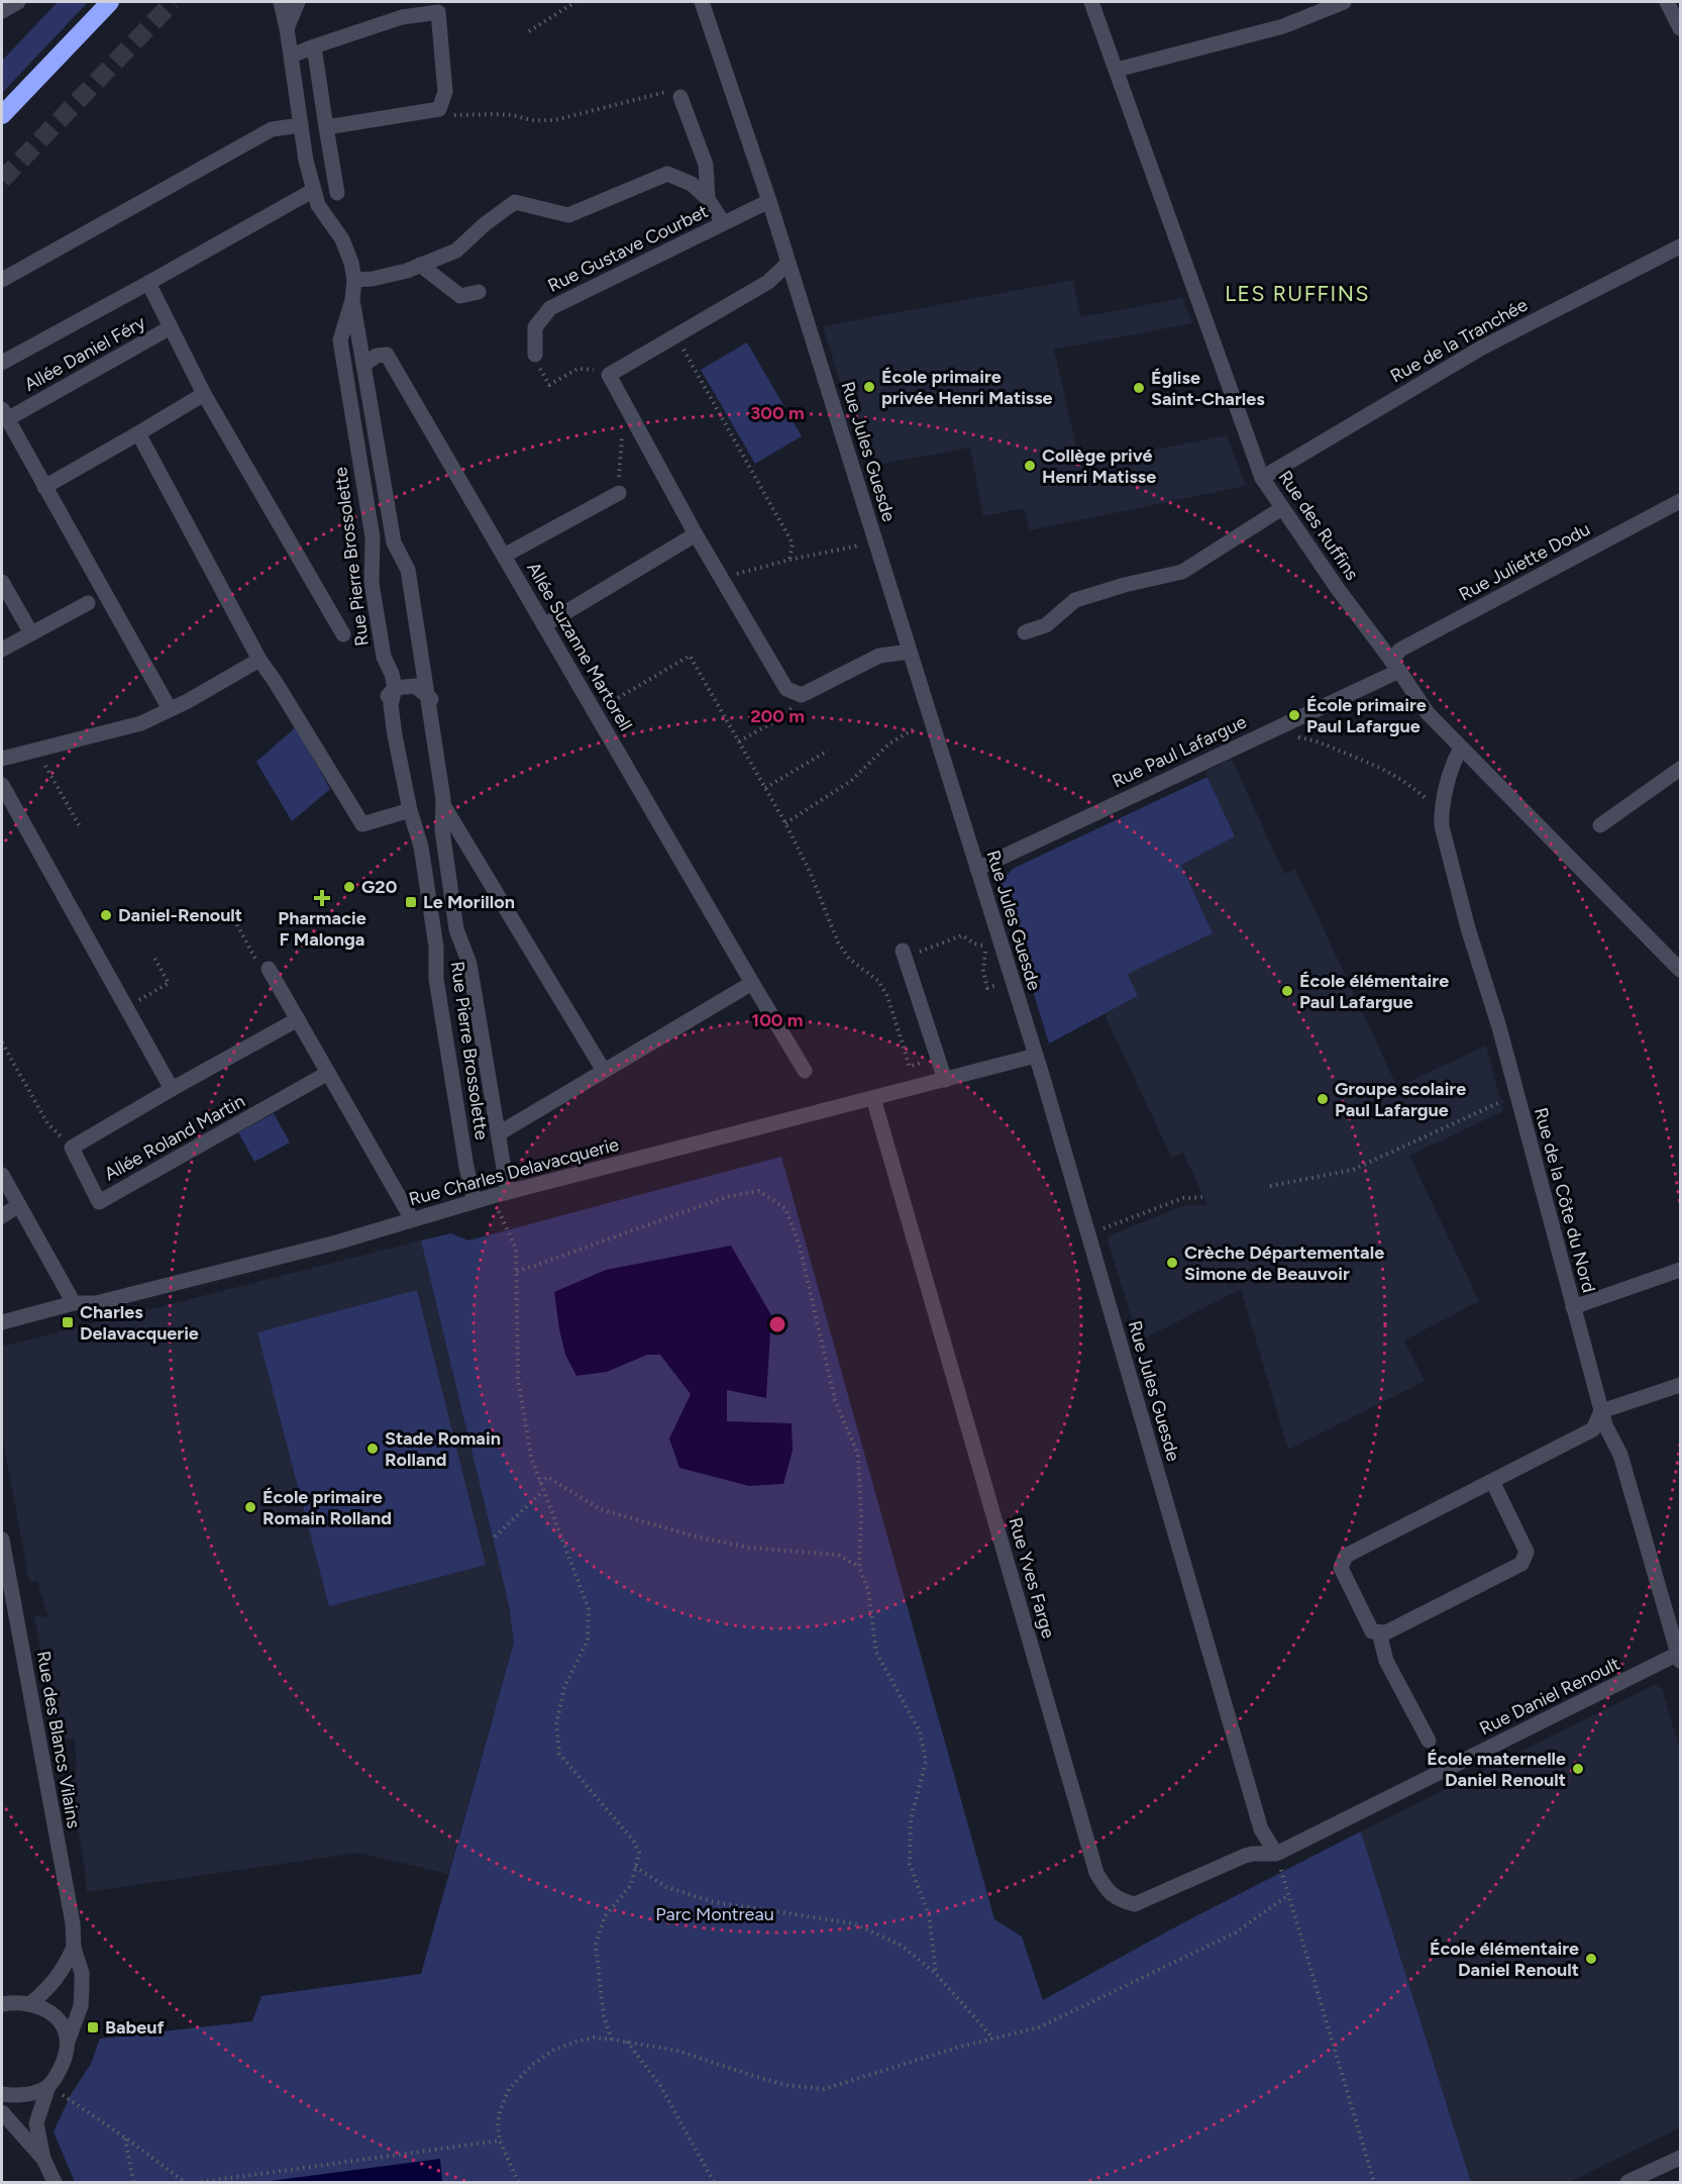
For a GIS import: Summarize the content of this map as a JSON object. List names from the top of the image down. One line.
{"streets":{"street":["Rue Gustave Courbet","Rue de la Tranchée","Allée Daniel Féry","Rue Jules Guesde","Rue des Ruffins","Rue Pierre Brossolette","Rue Juliette Dodu","Allée Suzanne Martorell","Rue Paul Lafargue","Allée Roland Martin","Rue Charles Delavacquerie","Rue de la Côte du Nord","Rue Yves Farge","Rue Daniel Renoult","Rue des Blancs Vilains"]},"crossings":[["Rue Gustave Courbet","Rue Jules Guesde"],["Rue de la Tranchée","Rue des Ruffins"],["Allée Daniel Féry","Rue Pierre Brossolette"],["Rue Jules Guesde","Rue Paul Lafargue"],["Rue Jules Guesde","Rue Charles Delavacquerie"],["Rue Jules Guesde","Rue Yves Farge"],["Rue Jules Guesde","Rue Daniel Renoult"],["Rue des Ruffins","Rue Juliette Dodu"],["Rue des Ruffins","Rue Paul Lafargue"],["Rue des Ruffins","Rue de la Côte du Nord"],["Rue Pierre Brossolette","Allée Suzanne Martorell"],["Rue Pierre Brossolette","Rue Charles Delavacquerie"],["Rue Juliette Dodu","Rue Paul Lafargue"],["Rue Charles Delavacquerie","Rue Yves Farge"],["Rue de la Côte du Nord","Rue Daniel Renoult"],["Rue Yves Farge","Rue Daniel Renoult"]],"districts":["LES RUFFINS"],"parks":["Parc Montreau"],"places":{"other":["École primaire privée Henri Matisse","Église Saint-Charles","Collège privé Henri Matisse","École primaire Paul Lafargue","G20","Daniel-Renoult","École élémentaire Paul Lafargue","Groupe scolaire Paul Lafargue","Crèche Départementale Simone de Beauvoir","Stade Romain Rolland","École primaire Romain Rolland","École maternelle Daniel Renoult","École élémentaire Daniel Renoult"],"health":["Pharmacie F Malonga"],"transit":["Le Morillon","Charles Delavacquerie","Babeuf"]},"rings":["300 m","200 m","100 m"]}
